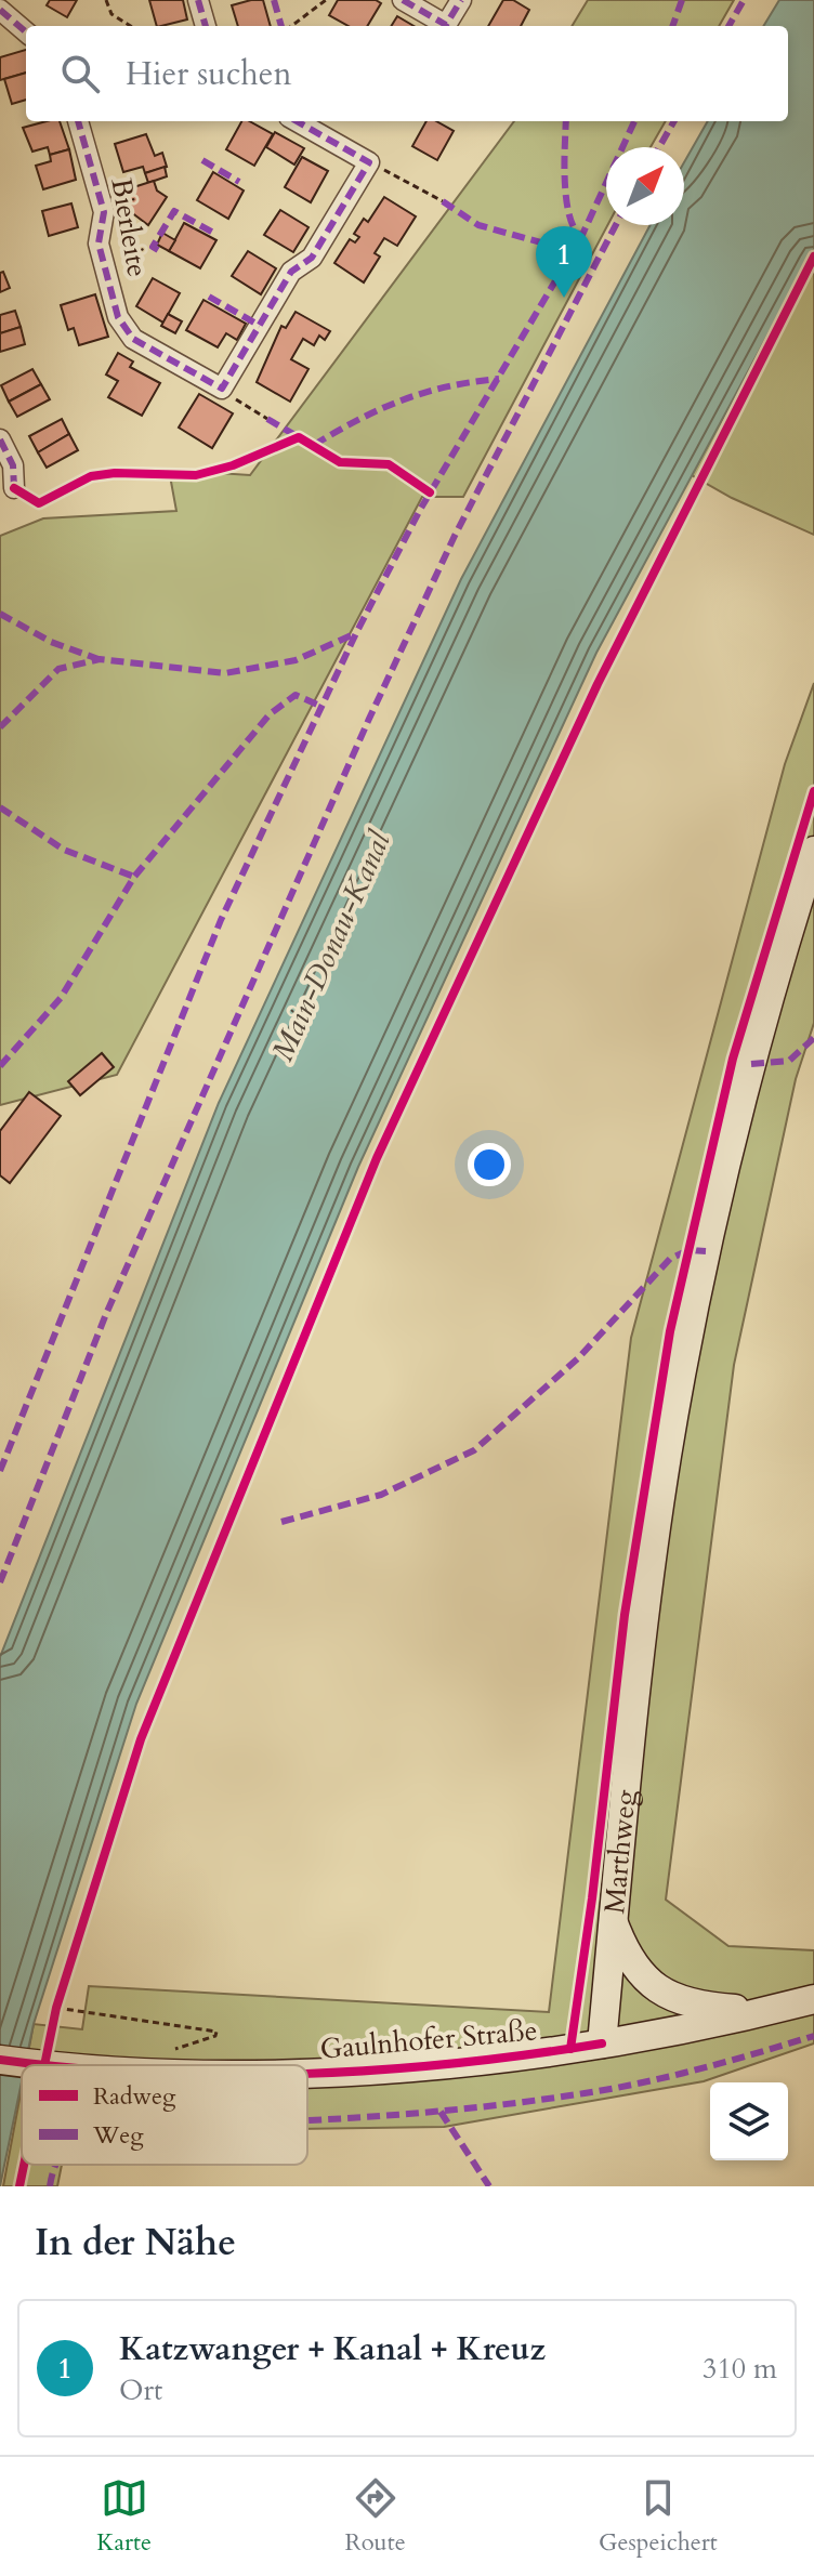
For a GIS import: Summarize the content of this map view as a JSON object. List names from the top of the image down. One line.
{"streets":{"main road":["Marthweg","Gaulnhofer Straße"],"street":["Bierleite"]},"crossings":[["Marthweg","Gaulnhofer Straße"]],"water":["Main-Donau-Kanal"],"legend":["Radweg","Weg"],"north":"top right","page":{"search":"Hier suchen","pins":"1","heading":"In der Nähe","list":[{"mark":"1","name":"Katzwanger + Kanal + Kreuz","note":"Ort","value":"310 m"}],"nav":["Karte","Route","Gespeichert"]}}
